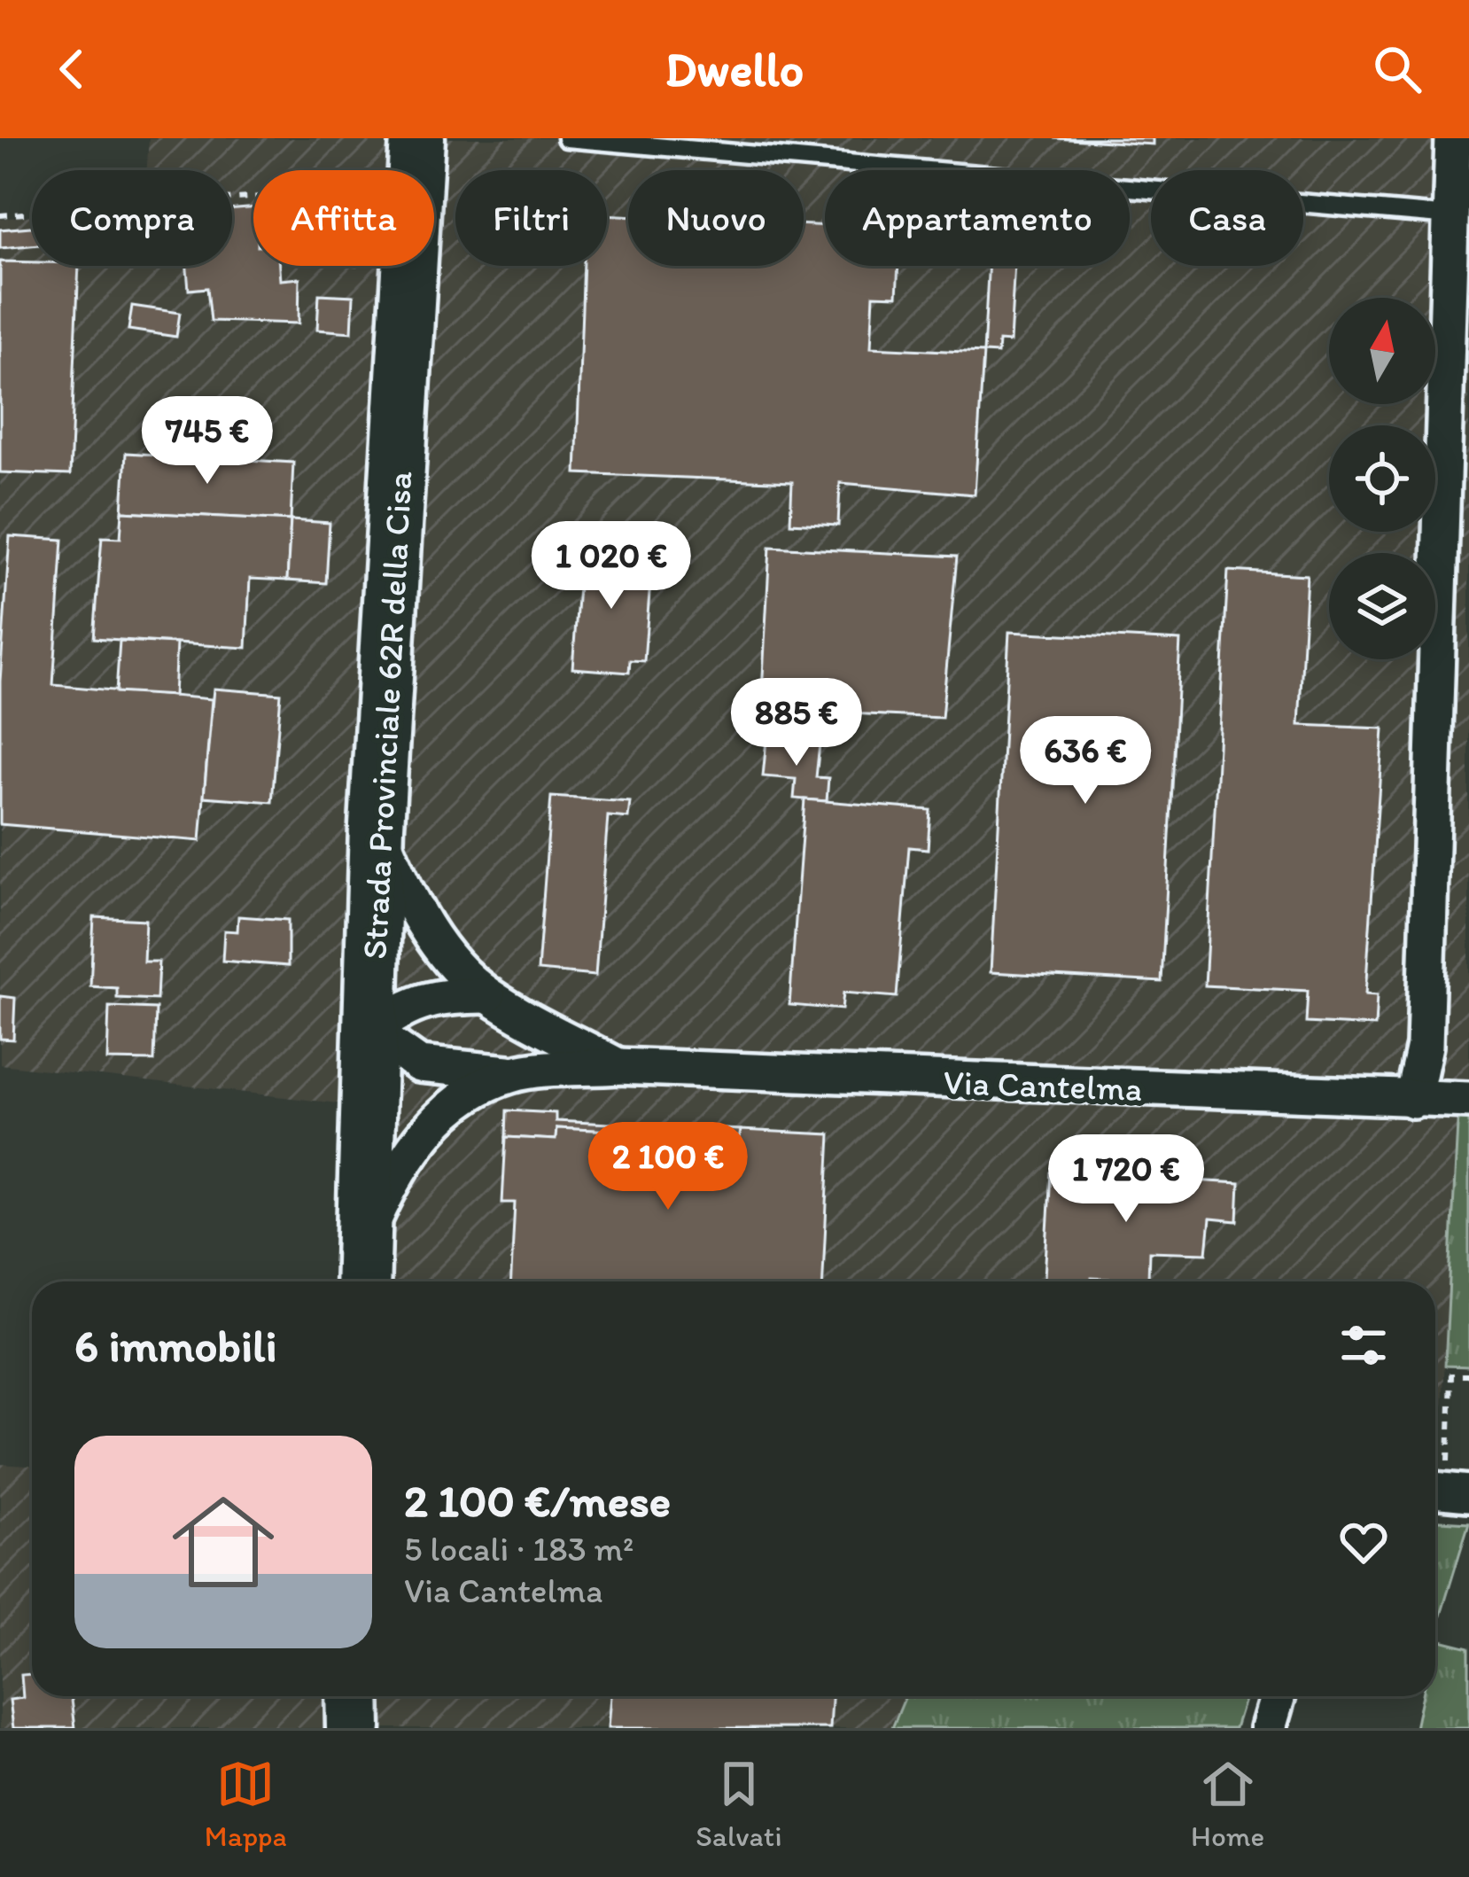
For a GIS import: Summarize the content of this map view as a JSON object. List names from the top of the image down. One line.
{"streets":{"main road":["Strada Provinciale 62R della Cisa"],"street":["Via Cantelma"]},"north":"top","page":{"header":"Dwello","chip":["Compra","Affitta","Filtri","Nuovo","Appartamento","Casa"],"price":["745 €","1 020 €","885 €","636 €","2 100 €","1 720 €"],"heading":"6 immobili","list":[{"name":"2 100 €/mese","note":"5 locali · 183 m² · Via Cantelma"}],"tabs":["Mappa","Salvati","Home"]}}
